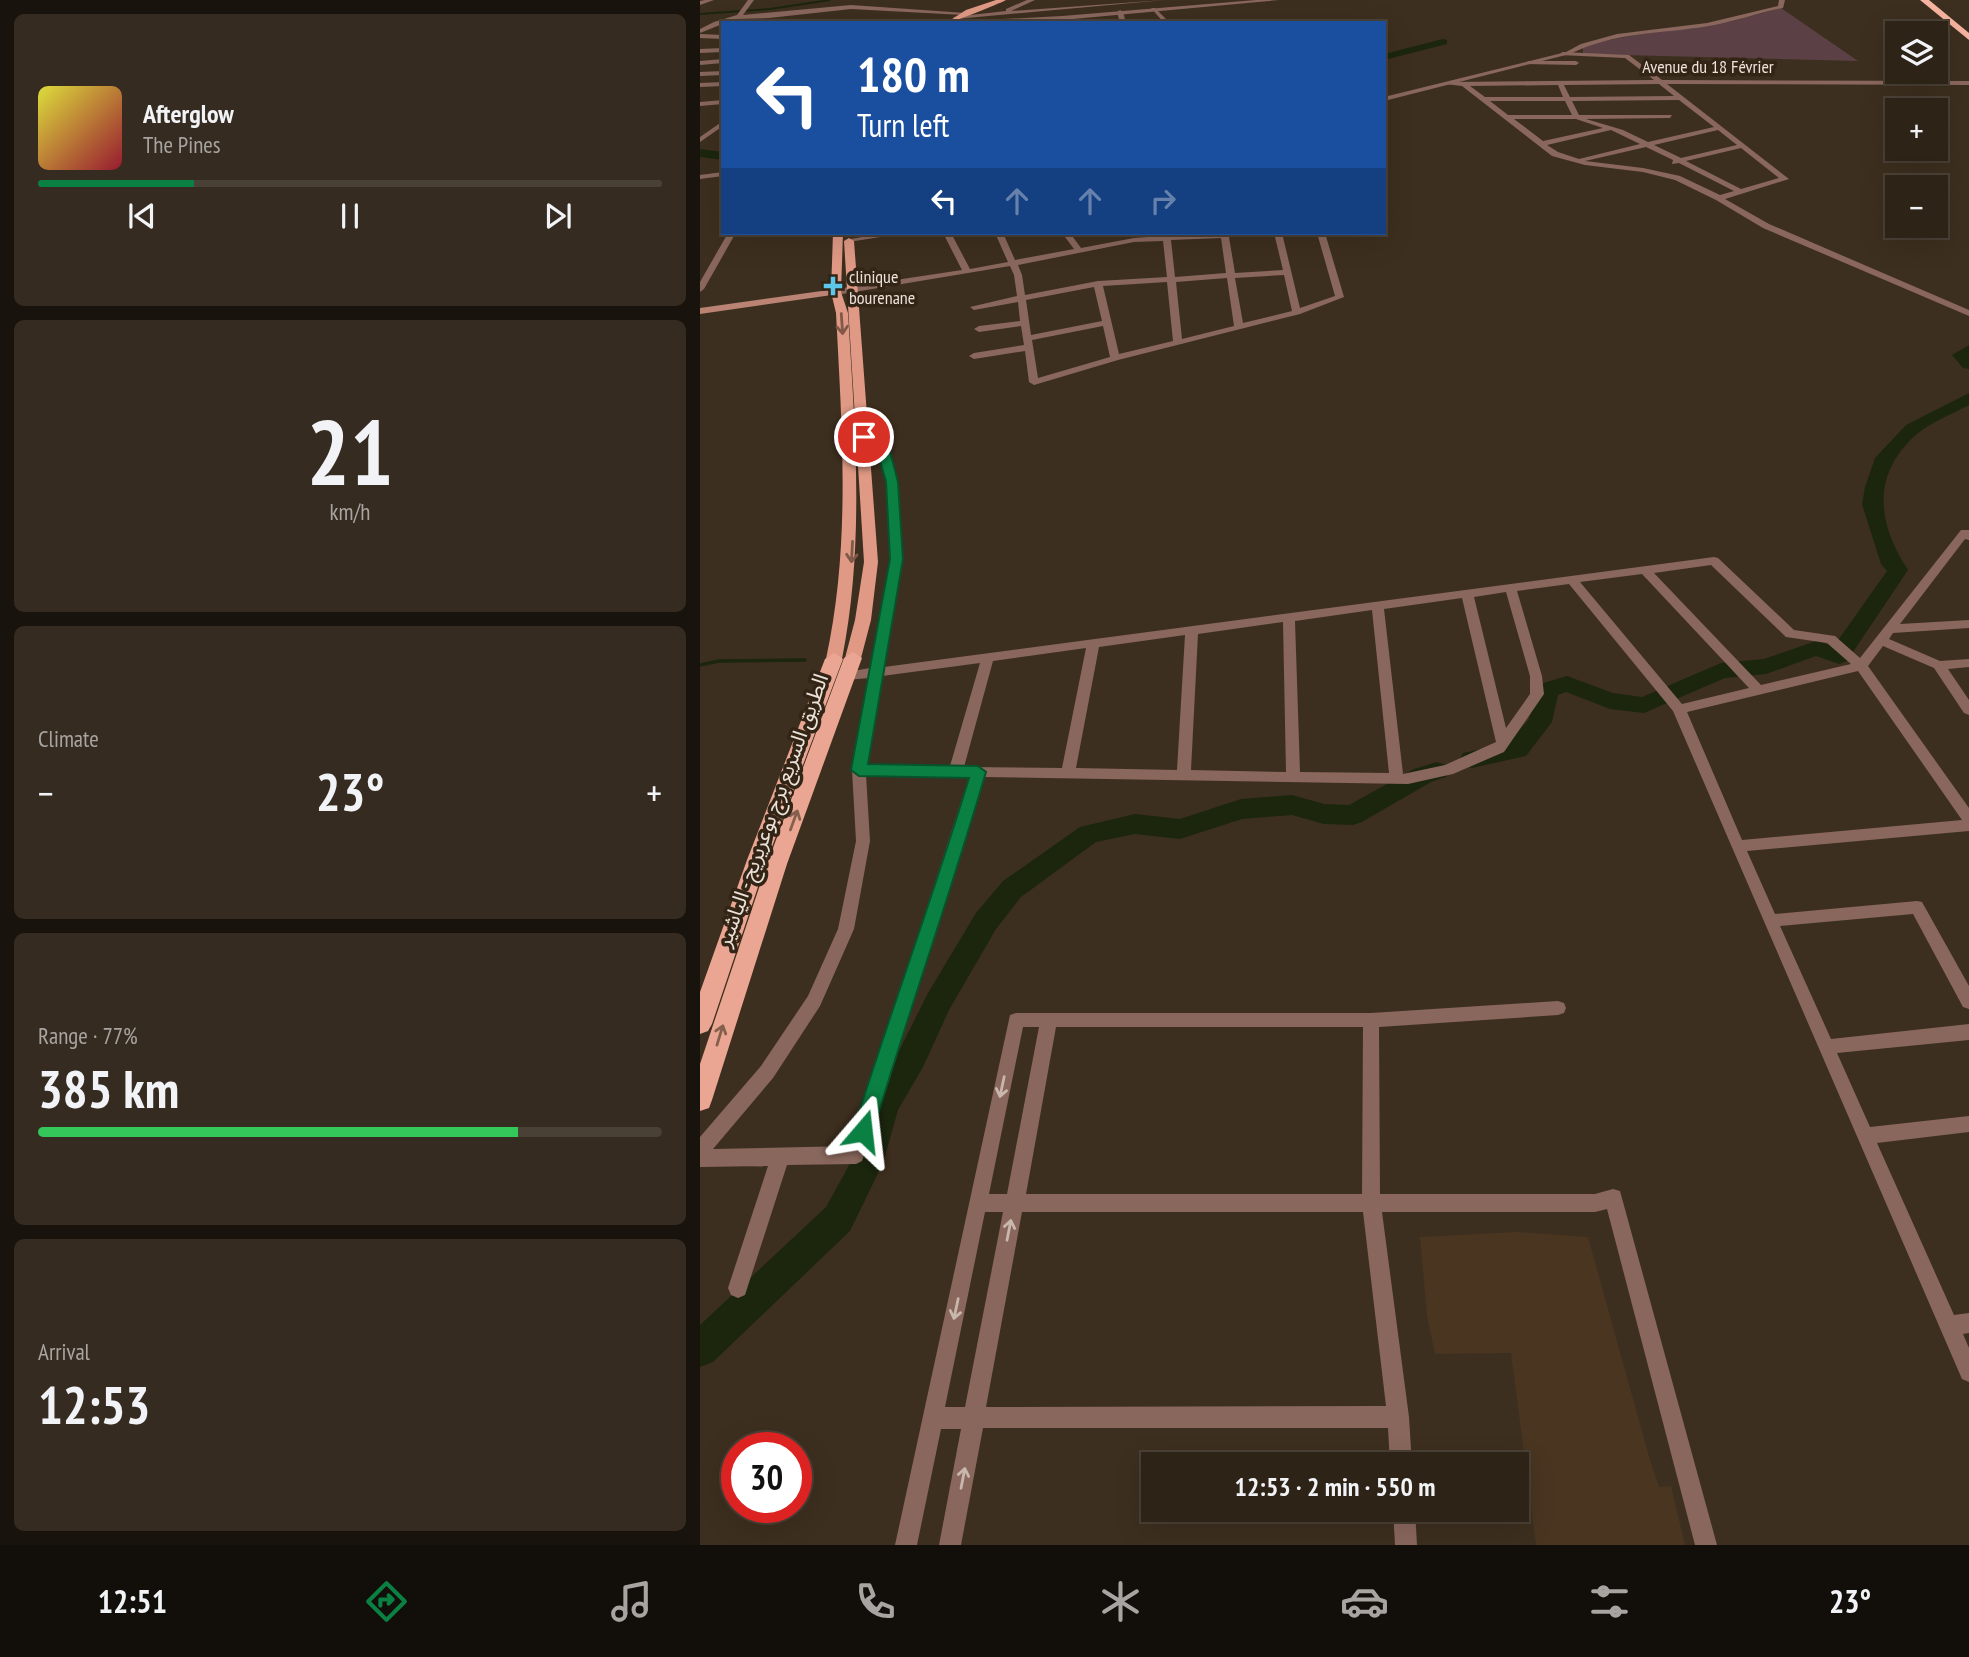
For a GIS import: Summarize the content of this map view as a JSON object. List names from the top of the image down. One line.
{"streets":{"highway":["الطريق السريع برج بوعريريج - الياشير"],"street":["Avenue du 18 Février"]},"places":{"health":["clinique bourenane"]},"page":{"map_buttons":["+","−"],"turn":["180 m","Turn left"],"song":["Afterglow","The Pines"],"tile":[["21","km/h"],"Climate",["Range · 77%","385 km"],["Arrival","12:53"]],"heat":["−","23°","+"],"limit":"30","trip":"12:53 · 2 min · 550 m","tabs":["12:51","23°"]}}
